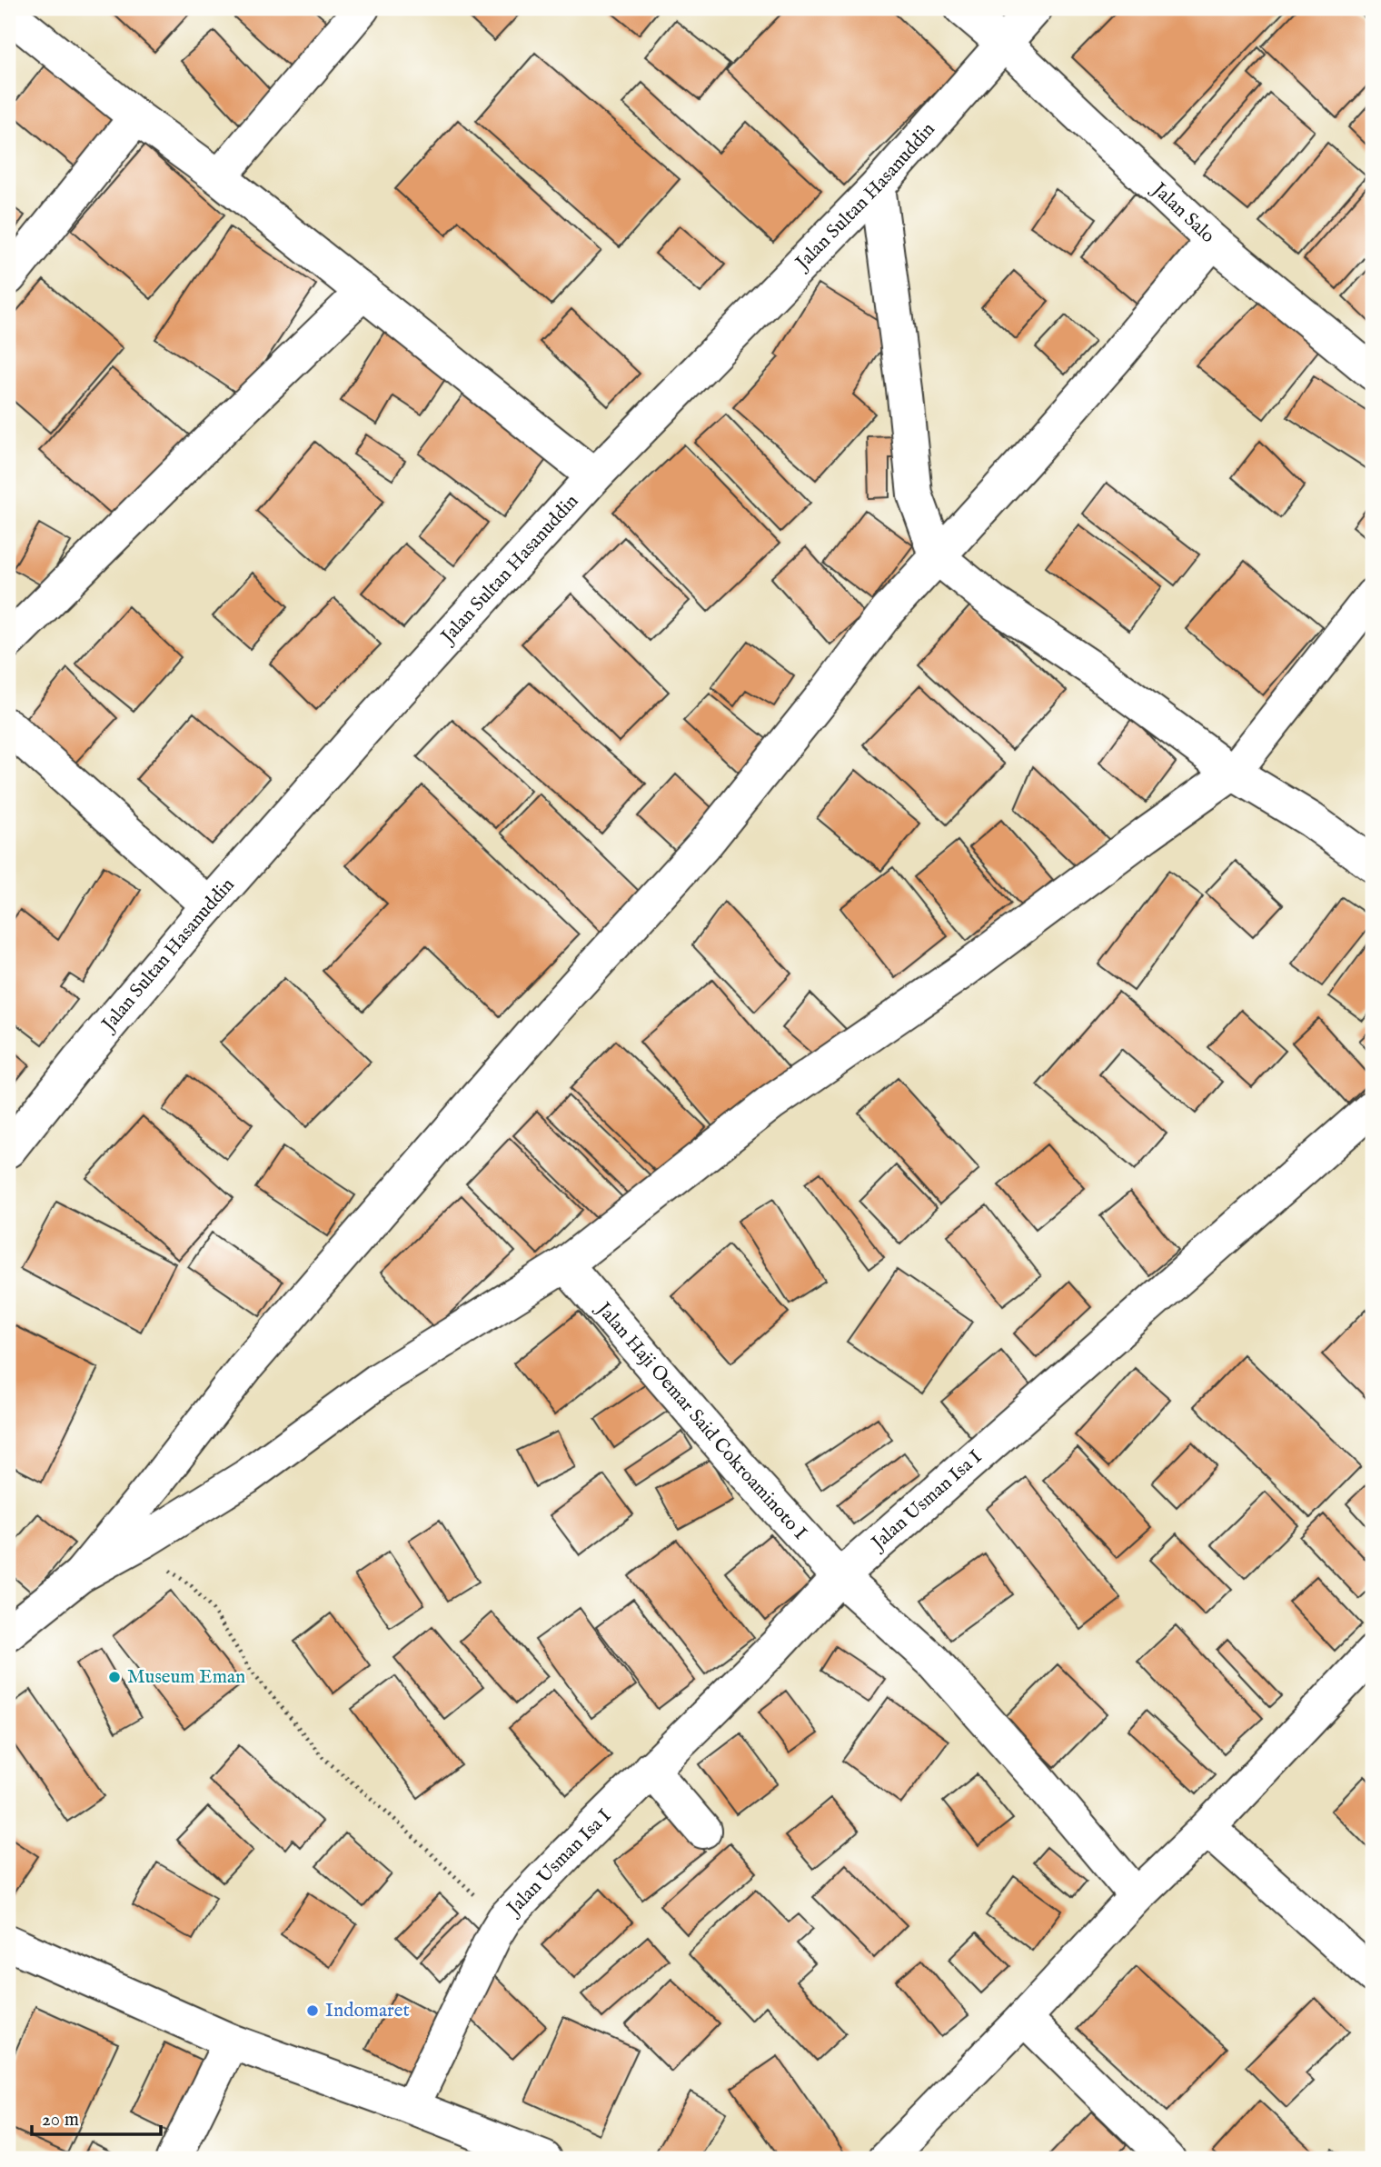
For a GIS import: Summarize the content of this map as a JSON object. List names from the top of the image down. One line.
{"streets":{"main road":["Jalan Sultan Hasanuddin","Jalan Salo","Jalan Haji Oemar Said Cokroaminoto I","Jalan Usman Isa I"]},"crossings":[["Jalan Sultan Hasanuddin","Jalan Salo"],["Jalan Haji Oemar Said Cokroaminoto I","Jalan Usman Isa I"]],"places":["Museum Eman","Indomaret"],"scale_bar":"20 m"}
